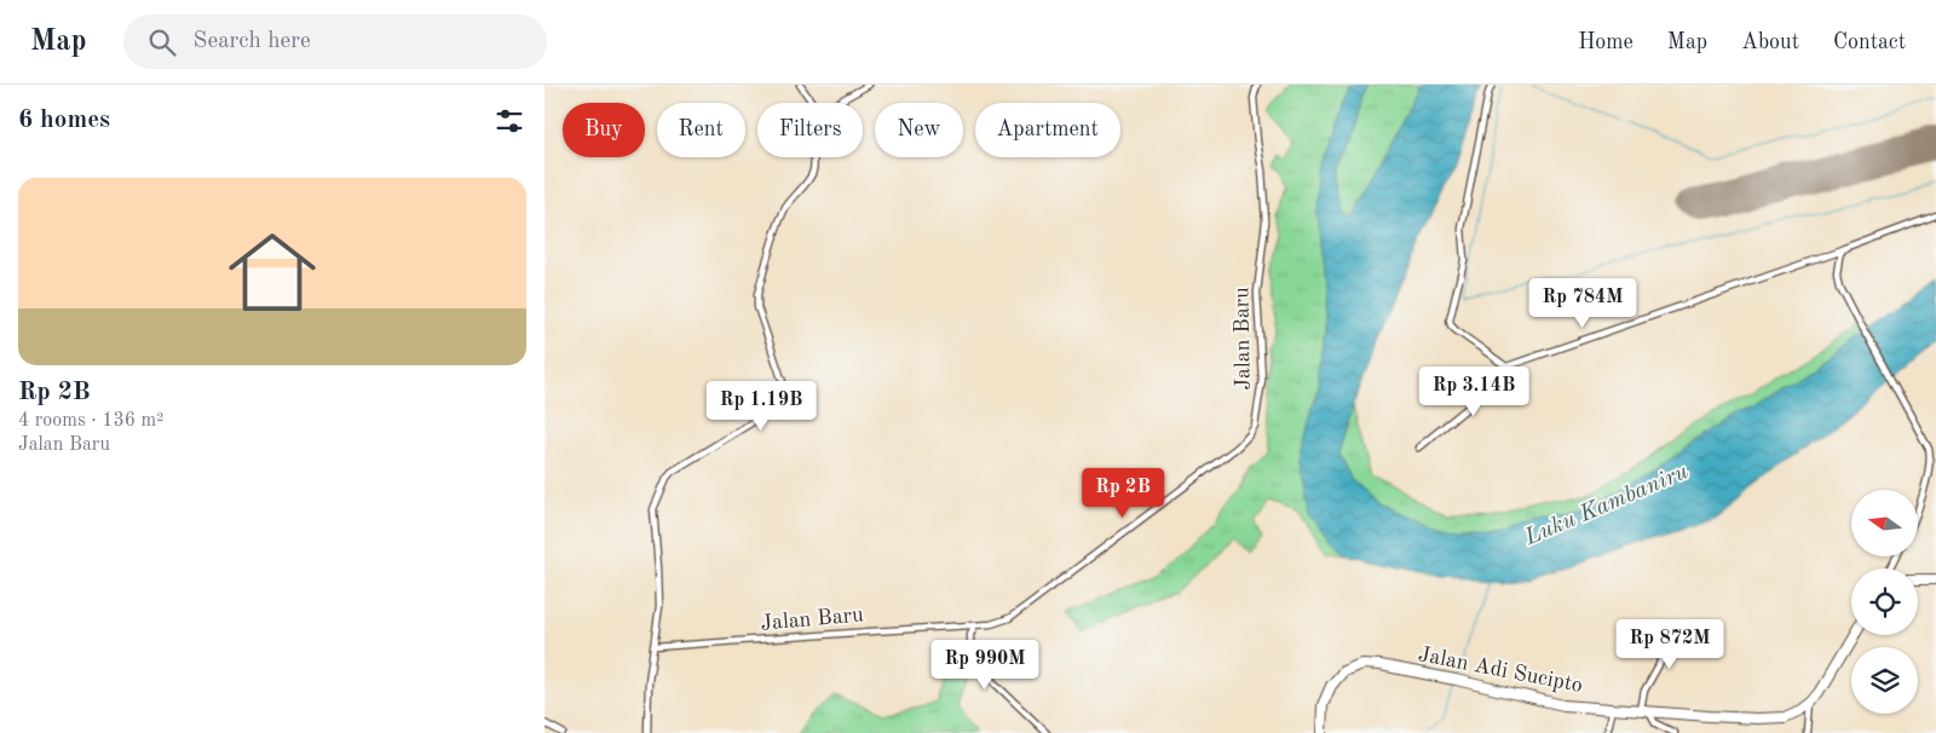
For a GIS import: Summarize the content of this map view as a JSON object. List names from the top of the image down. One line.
{"streets":{"highway":["Jalan Adi Sucipto"],"street":["Jalan Baru"]},"water":["Luku Kambaniru"],"north":"left","page":{"header":"Map","search":"Search here","nav":["Home","Map","About","Contact"],"heading":"6 homes","chip":["Buy","Rent","Filters","New","Apartment"],"list":[{"name":"Rp 2B","note":"4 rooms · 136 m² · Jalan Baru"}],"price":["Rp 784M","Rp 3.14B","Rp 1.19B","Rp 2B","Rp 872M","Rp 990M"]}}
